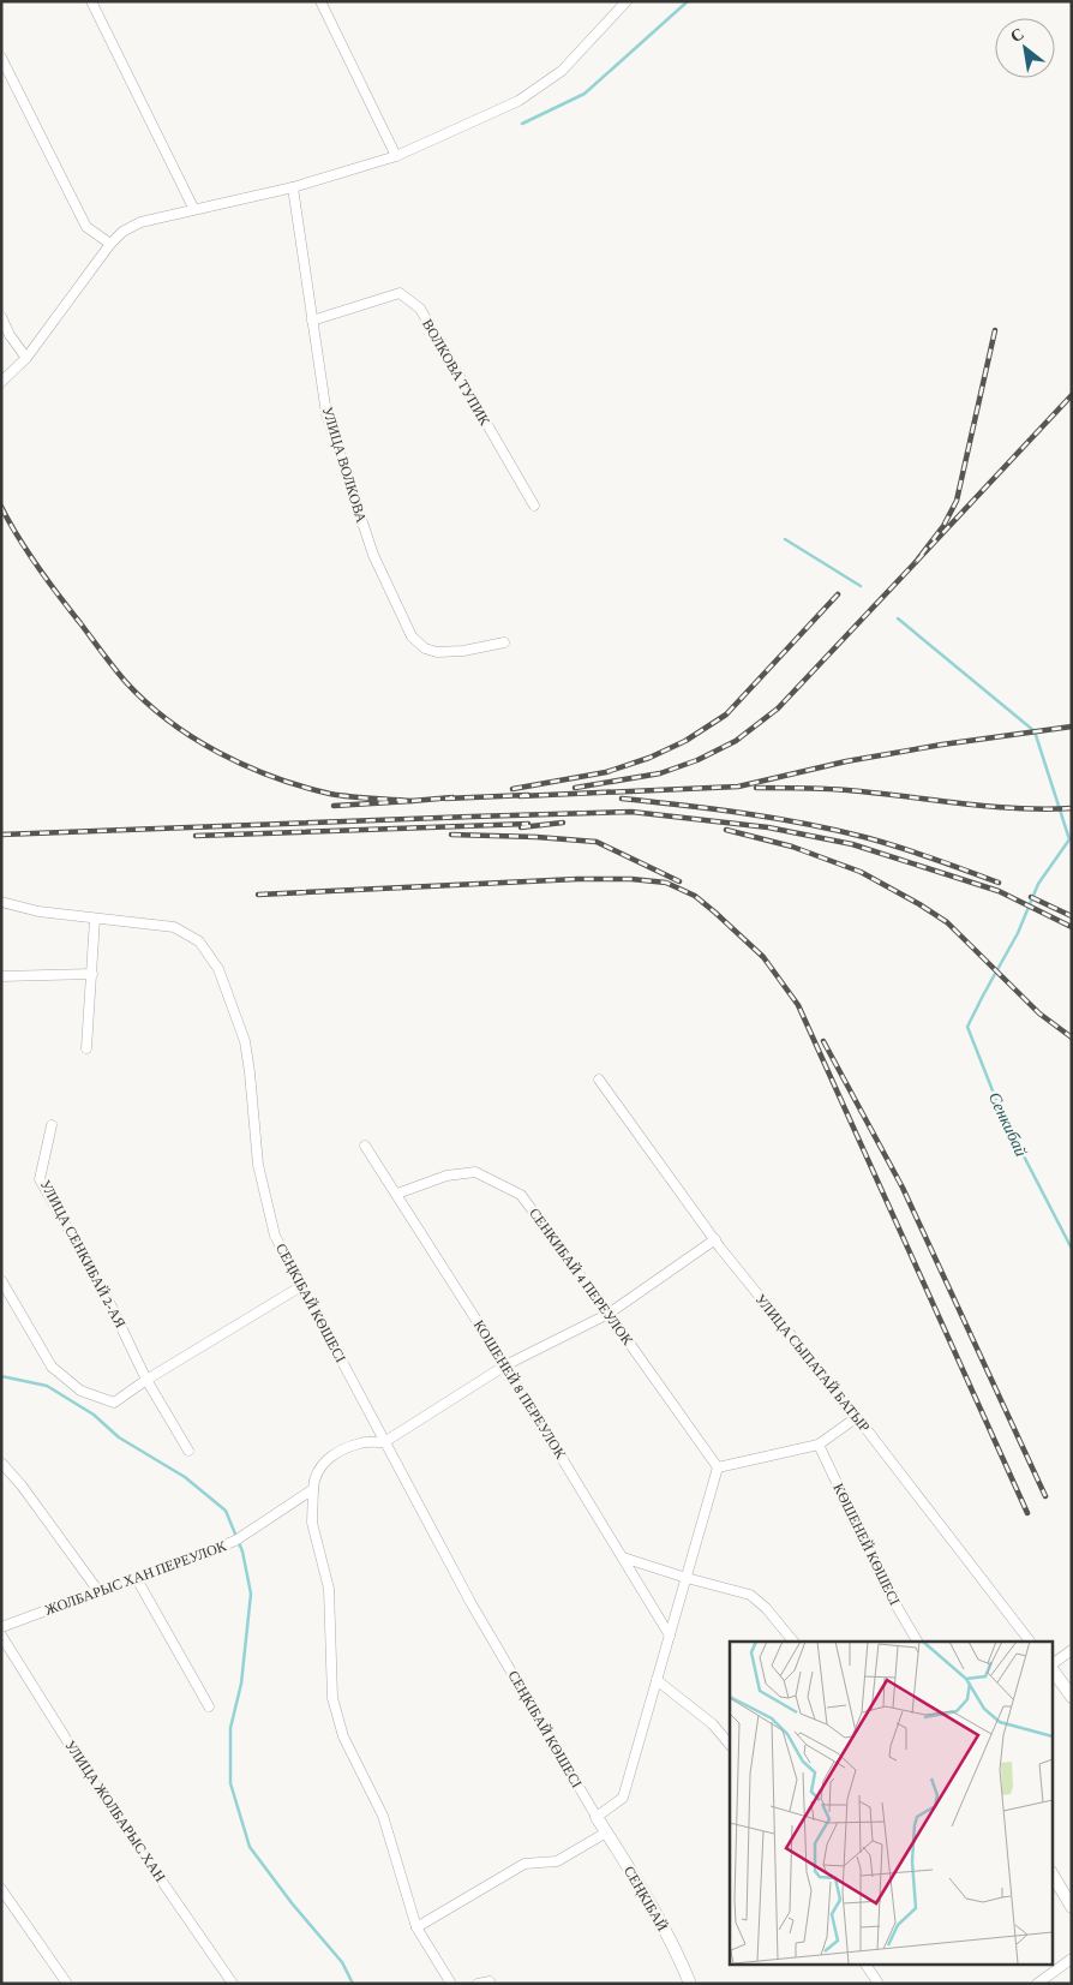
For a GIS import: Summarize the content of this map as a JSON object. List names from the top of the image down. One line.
{"streets":{"street":["ВОЛКОВА ТУПИК","УЛИЦА ВОЛКОВА","УЛИЦА СЕНКИБАЙ 2-АЯ","СЕНКИБАЙ 4 ПЕРЕУЛОК","СЕҢКІБАЙ КӨШЕСІ","УЛИЦА СЫПАТАЙ БАТЫР","КОШЕНЕЙ 8 ПЕРЕУЛОК","КӨШЕНЕЙ КӨШЕСІ","ЖОЛБАРЫС ХАН ПЕРЕУЛОК","УЛИЦА ЖОЛБАРЫС ХАН","СЕҢКІБАЙ"]},"crossings":[["ВОЛКОВА ТУПИК","УЛИЦА ВОЛКОВА"],["СЕНКИБАЙ 4 ПЕРЕУЛОК","КОШЕНЕЙ 8 ПЕРЕУЛОК"],["СЕҢКІБАЙ КӨШЕСІ","СЕҢКІБАЙ"]],"water":["Сенкибай"],"north":"top left"}
